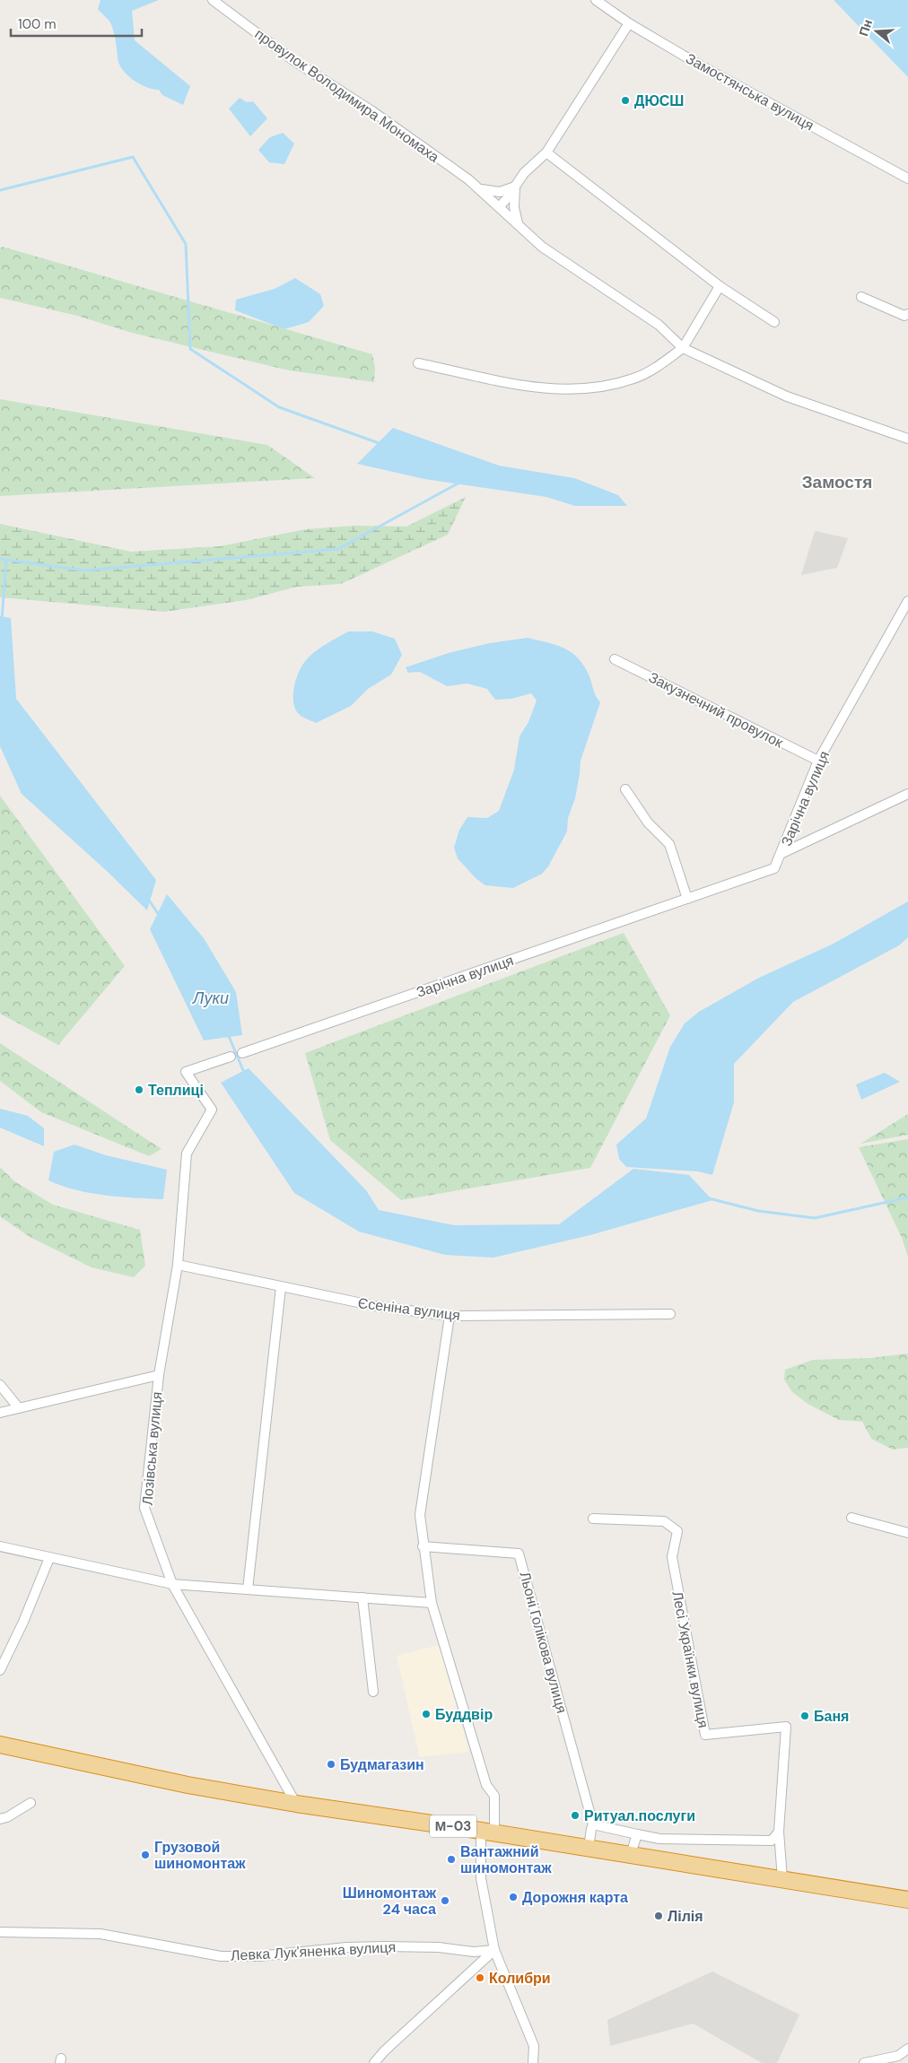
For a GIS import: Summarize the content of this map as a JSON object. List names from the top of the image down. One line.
{"streets":{"highway":["М-03"],"street":["Замостянська вулиця","провулок Володимира Мономаха","Закузнечний провулок","Зарічна вулиця","Єсеніна вулиця","Лозівська вулиця","Льоні Голікова вулиця","Лесі Українки вулиця","Левка Лук'яненка вулиця"]},"crossings":[["Закузнечний провулок","Зарічна вулиця"],["Єсеніна вулиця","Лозівська вулиця"],["Лозівська вулиця","М-03"],["Льоні Голікова вулиця","М-03"]],"districts":["Замостя"],"water":["Луки"],"places":["ДЮСШ","Теплиці","Буддвір","Баня","Будмагазин","Ритуал.послуги","Грузовой шиномонтаж","Вантажний шиномонтаж","Дорожня карта","Шиномонтаж 24 часа","Лілія","Колибри"],"scale_bar":"100 m","north":"left"}
